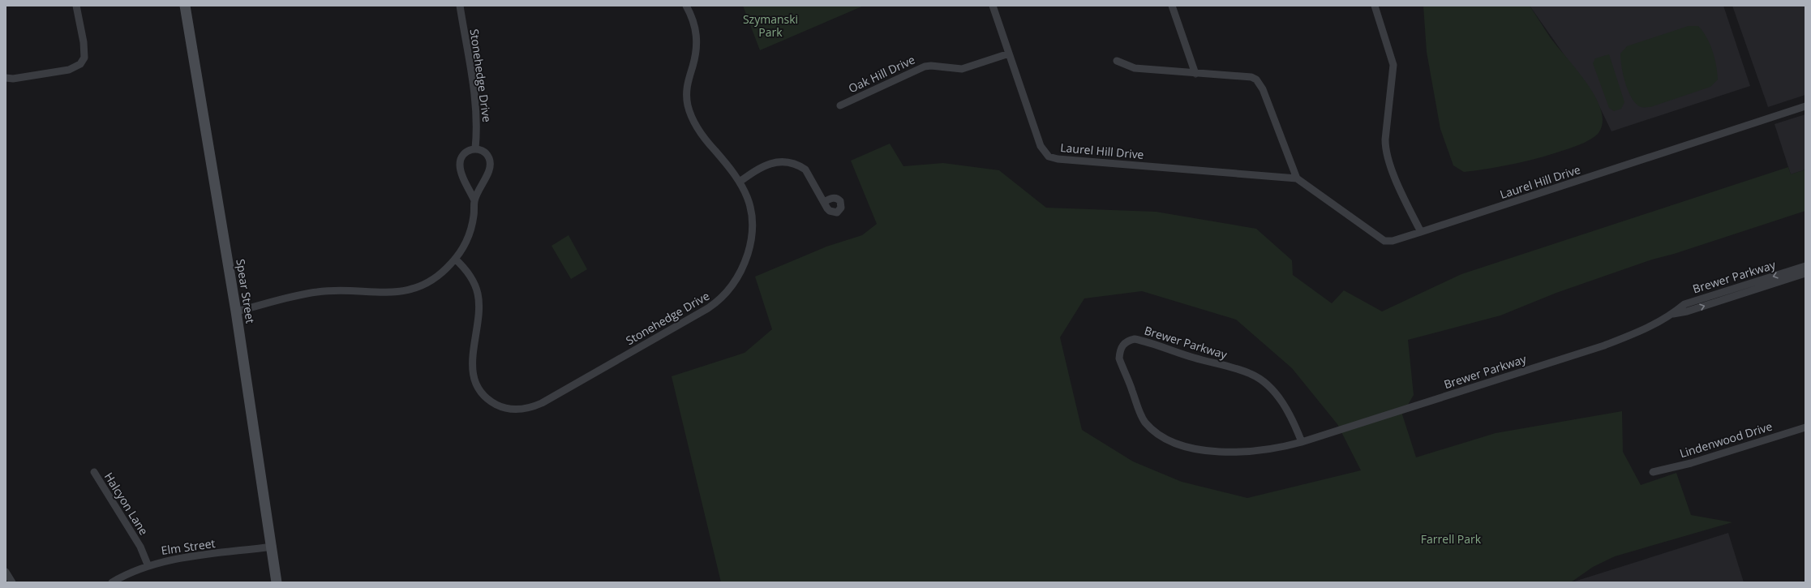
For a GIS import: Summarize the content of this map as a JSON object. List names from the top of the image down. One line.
{"streets":{"main road":["Spear Street"],"street":["Oak Hill Drive","Stonehedge Drive","Laurel Hill Drive","Brewer Parkway","Lindenwood Drive","Halcyon Lane","Elm Street"]},"crossings":[["Oak Hill Drive","Laurel Hill Drive"],["Spear Street","Elm Street"],["Halcyon Lane","Elm Street"]],"parks":["Szymanski Park","Farrell Park"]}
